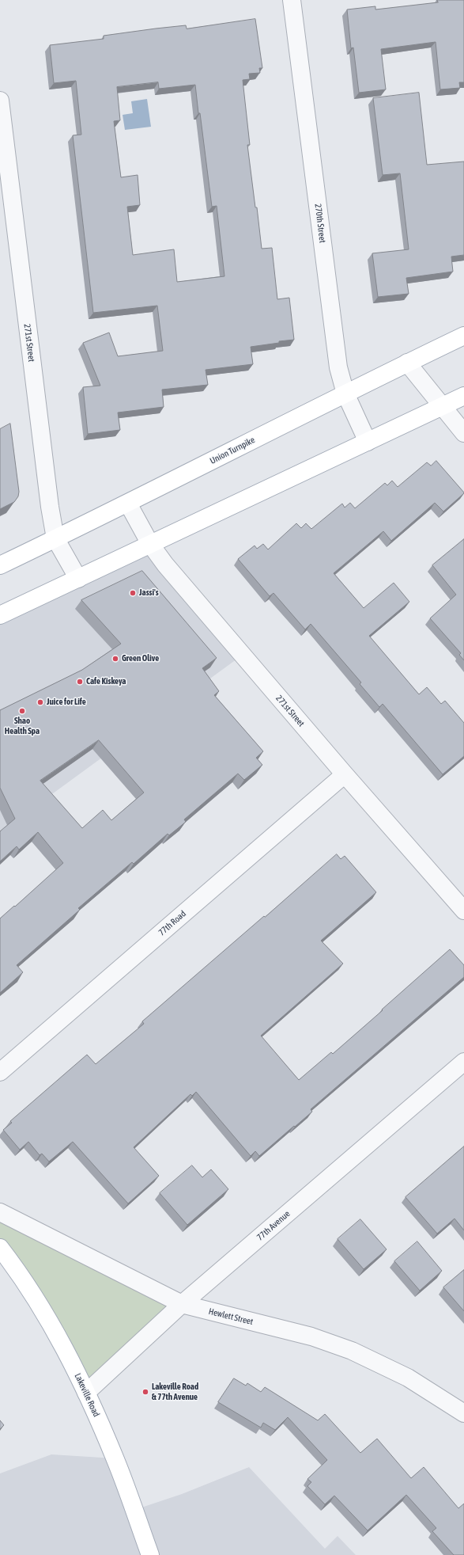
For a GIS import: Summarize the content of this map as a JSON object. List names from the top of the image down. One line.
{"streets":{"main road":["Union Turnpike","Lakeville Road"],"street":["270th Street","271st Street","77th Road","77th Avenue","Hewlett Street"]},"crossings":[["270th Street","Union Turnpike"],["271st Street","Union Turnpike"],["271st Street","77th Road"],["77th Avenue","Hewlett Street"],["77th Avenue","Lakeville Road"]],"places":["Jassi's","Green Olive","Cafe Kiskeya","Juice for Life","Shao Health Spa","Lakeville Road & 77th Avenue"]}
